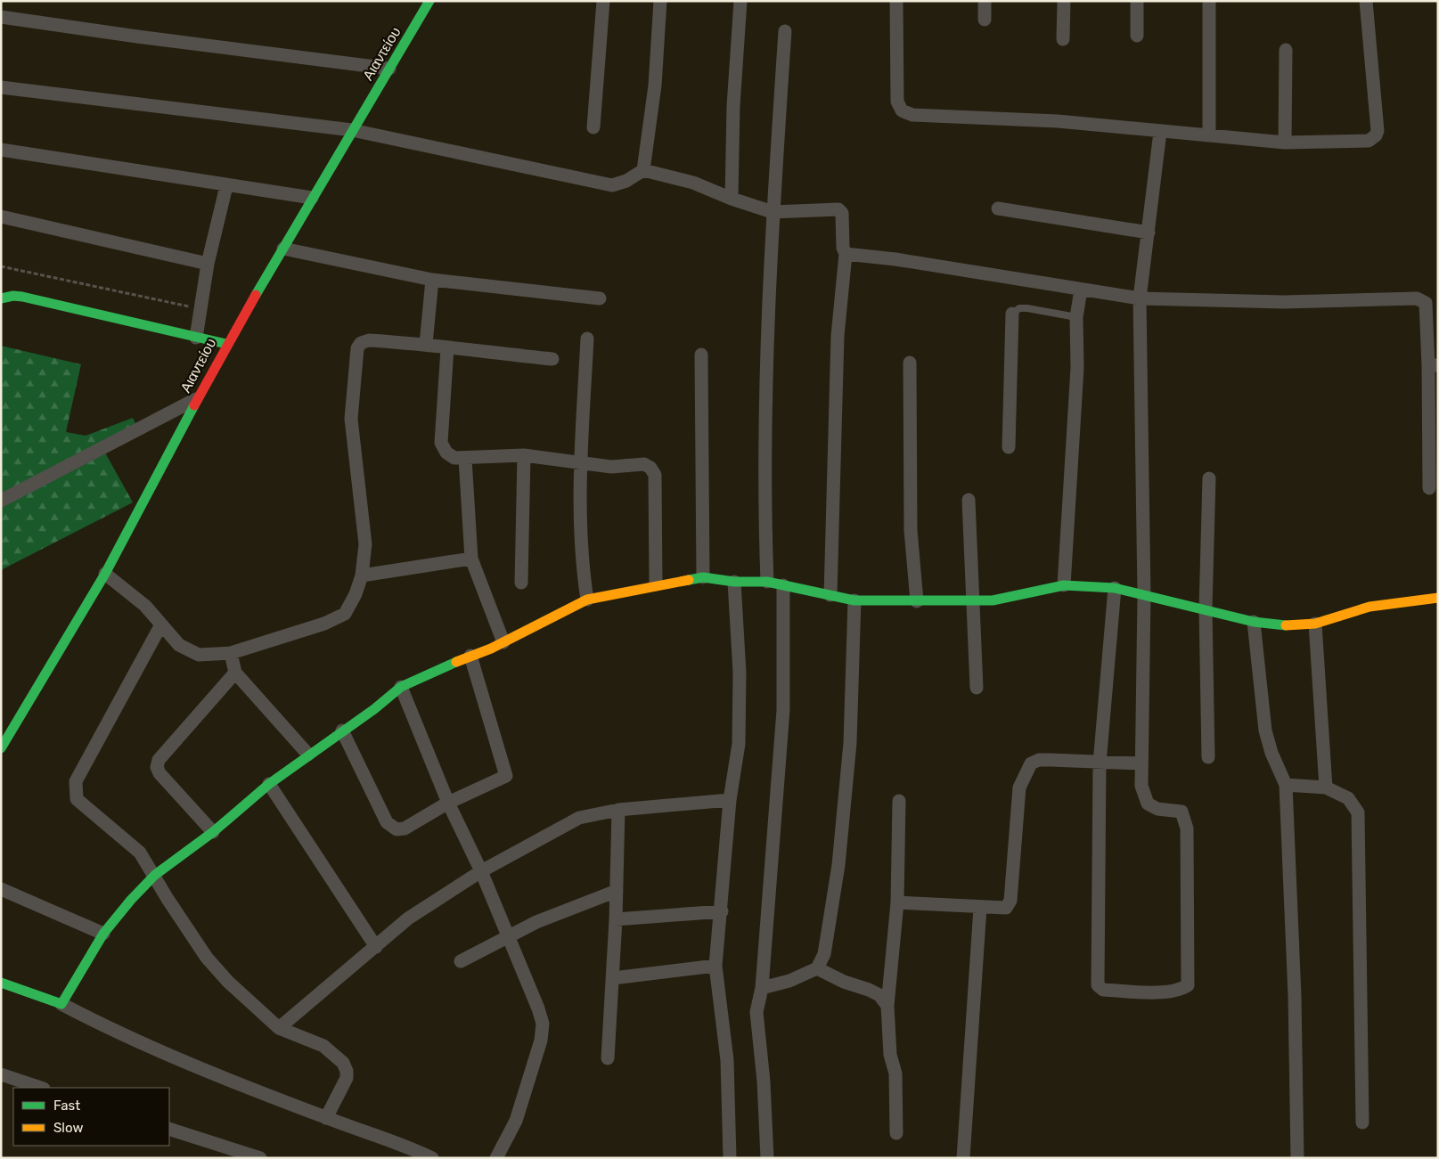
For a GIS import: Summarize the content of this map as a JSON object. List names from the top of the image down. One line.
{"streets":{"street":["Αιαντείου"]},"legend":["Fast","Slow"]}
